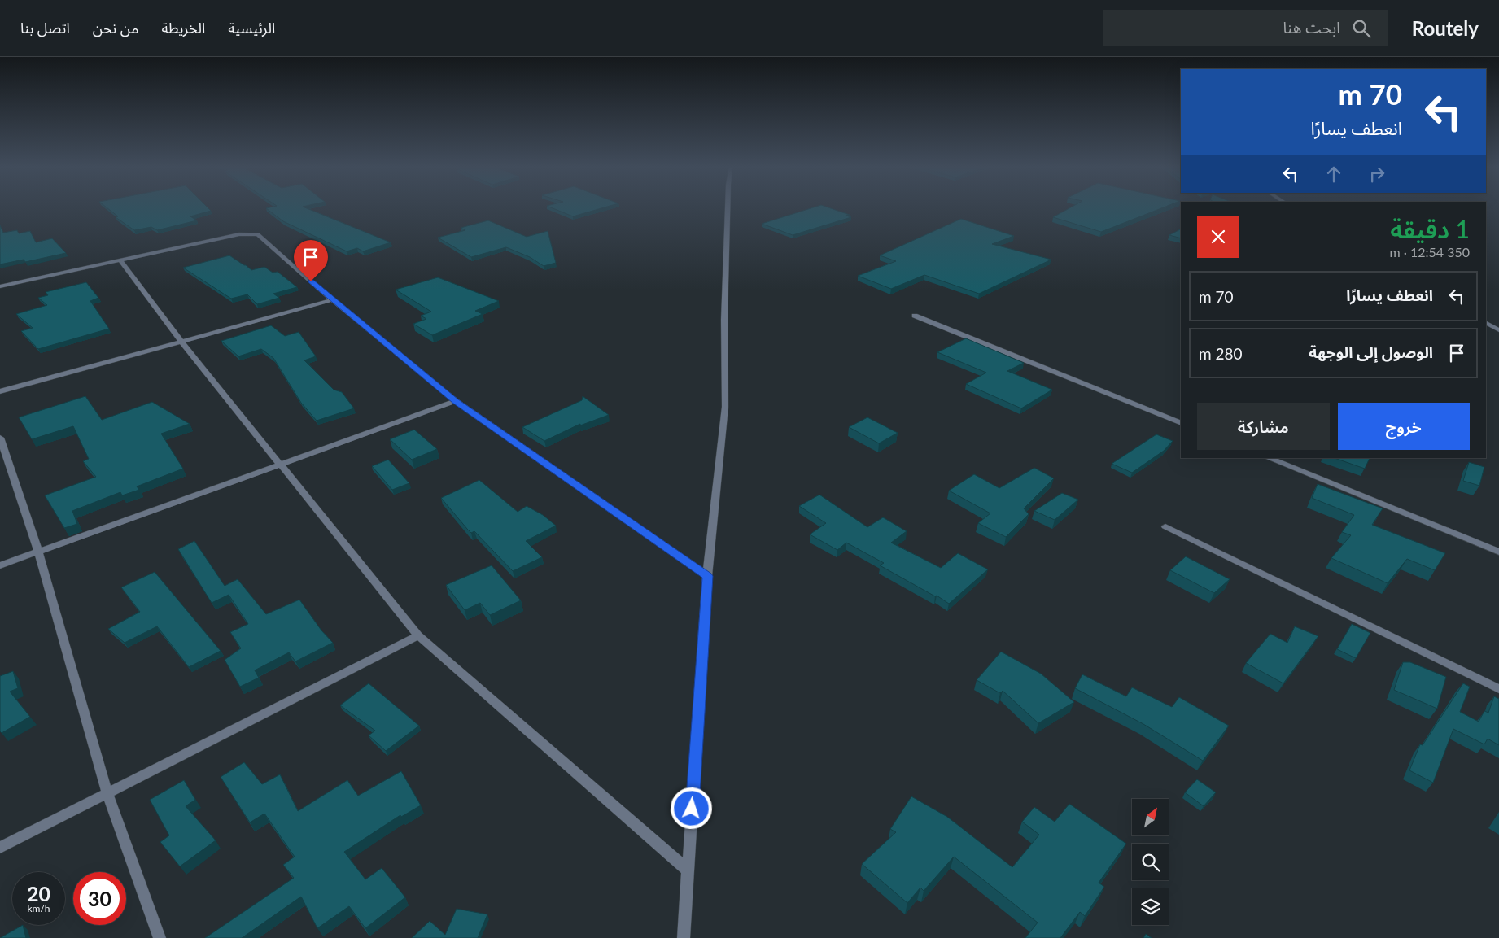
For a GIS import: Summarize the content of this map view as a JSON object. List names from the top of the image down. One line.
{"north":"top right","page":{"header":"Routely","search":"ابحث هنا","nav":["الرئيسية","الخريطة","من نحن","اتصل بنا"],"turn":["70 m","انعطف يسارًا"],"heading":["1 دقيقة","350 m · 12:54"],"list":[{"name":"انعطف يسارًا","value":"70 m"},{"name":"الوصول إلى الوجهة","value":"280 m"}],"buttons":["خروج","مشاركة"],"speed":"20 km/h","limit":"30"}}
